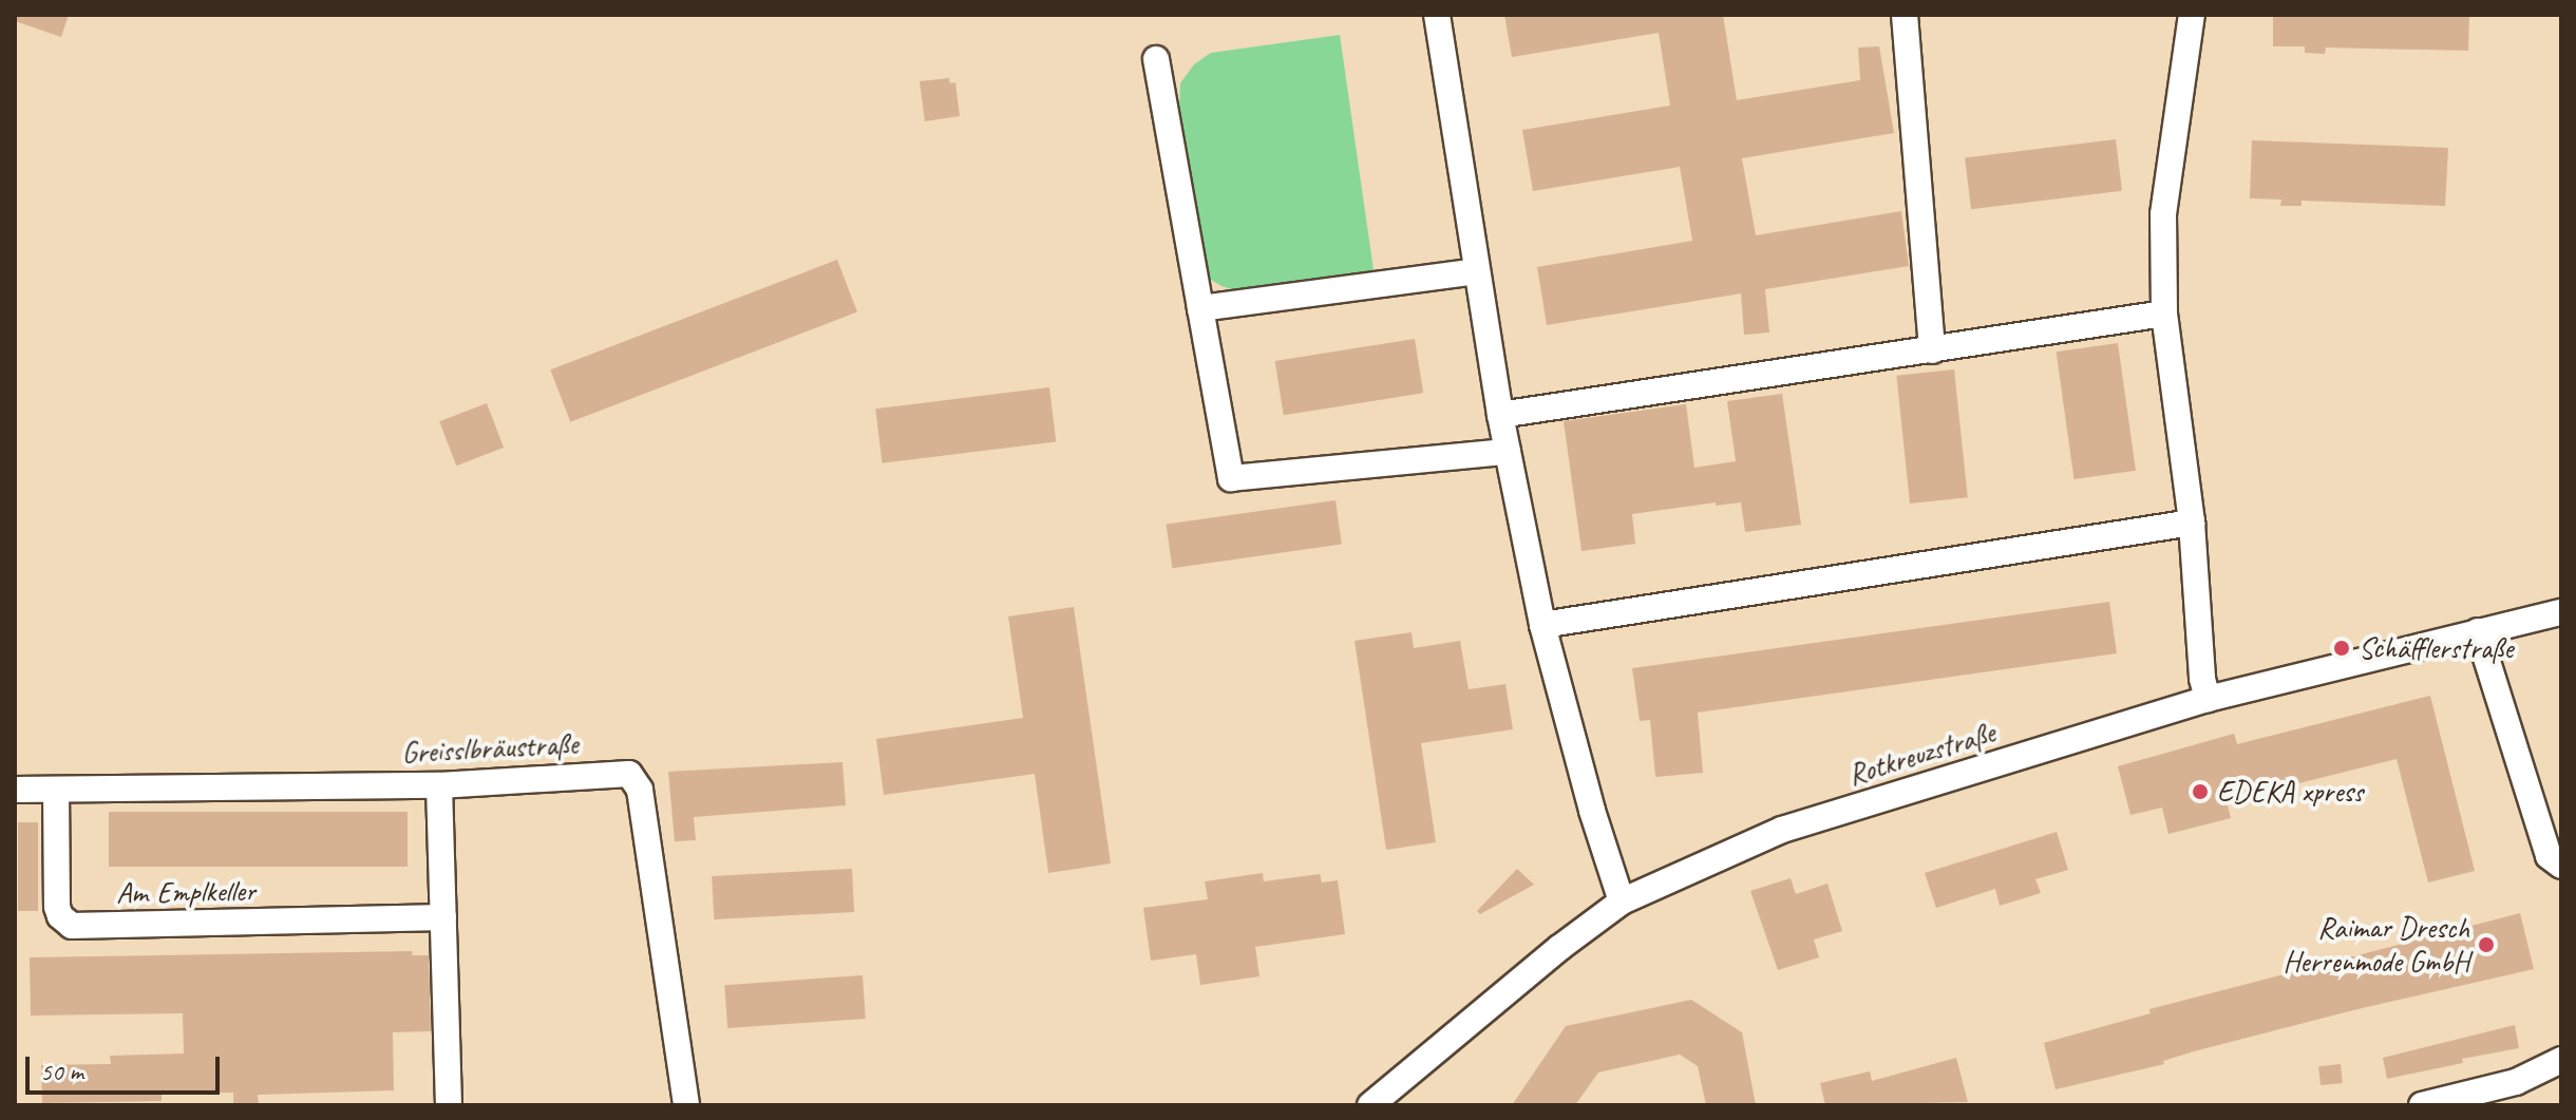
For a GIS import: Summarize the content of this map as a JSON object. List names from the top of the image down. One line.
{"streets":{"street":["Greisslbräustraße","Rotkreuzstraße","Am Emplkeller"]},"crossings":[["Greisslbräustraße","Am Emplkeller"]],"places":["Schäfflerstraße","EDEKA xpress","Raimar Dresch Herrenmode GmbH"],"scale_bar":"50 m"}
